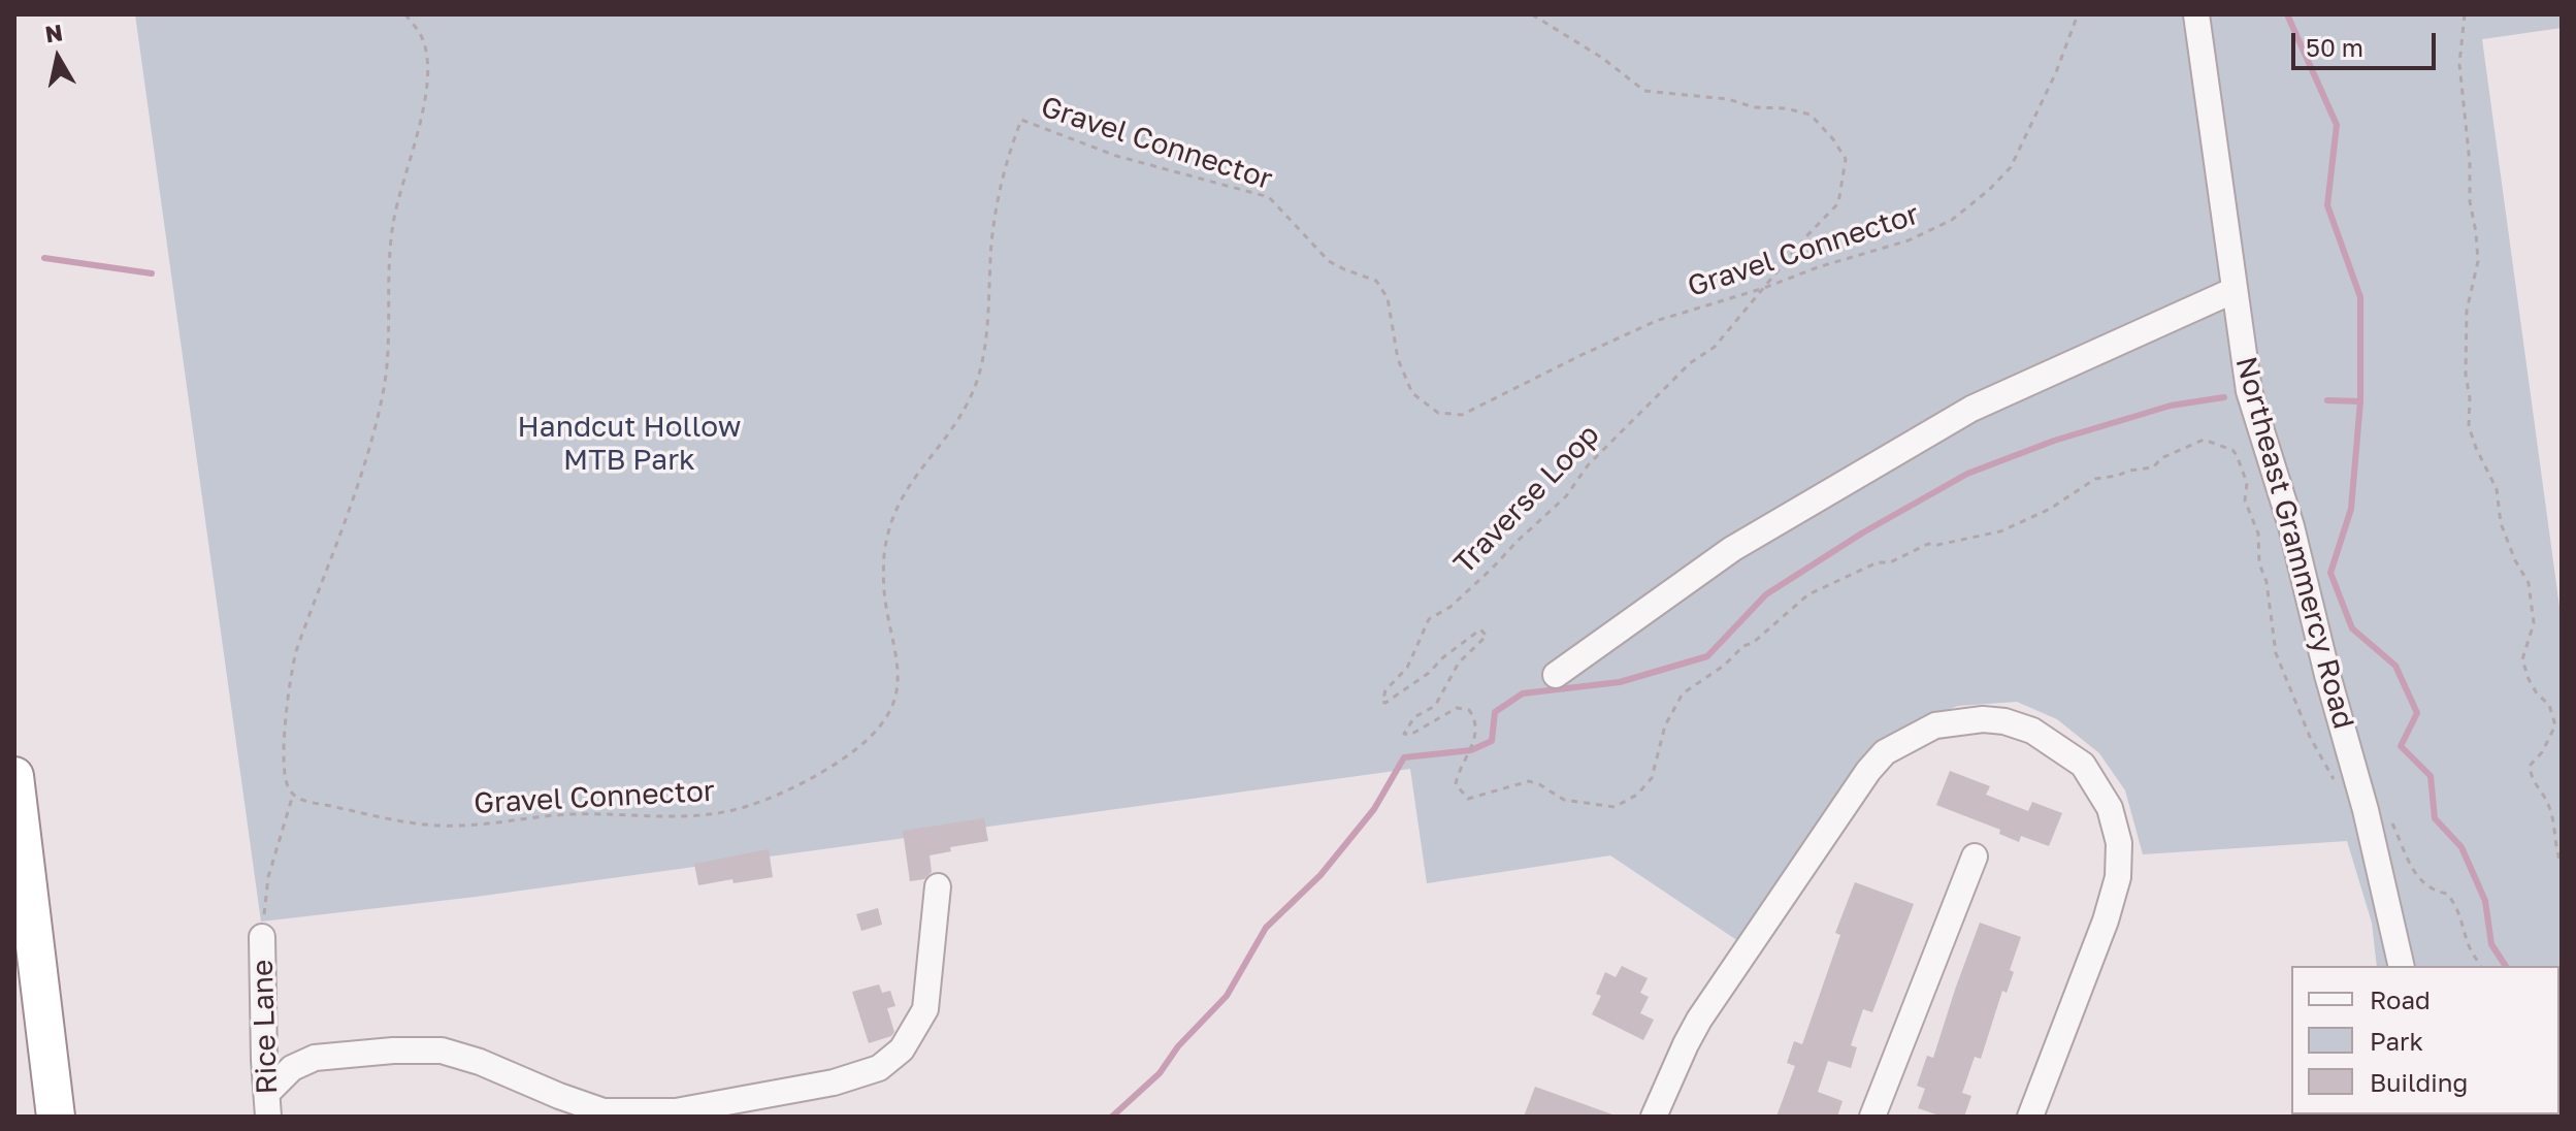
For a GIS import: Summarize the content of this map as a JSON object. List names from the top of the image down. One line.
{"streets":{"street":["Northeast Grammercy Road","Rice Lane"],"path":["Gravel Connector","Traverse Loop"]},"crossings":[["Gravel Connector","Traverse Loop"],["Traverse Loop","Northeast Grammercy Road"]],"parks":["Handcut Hollow MTB Park"],"legend":["Road","Park","Building"],"scale_bar":"50 m","north":"top"}
